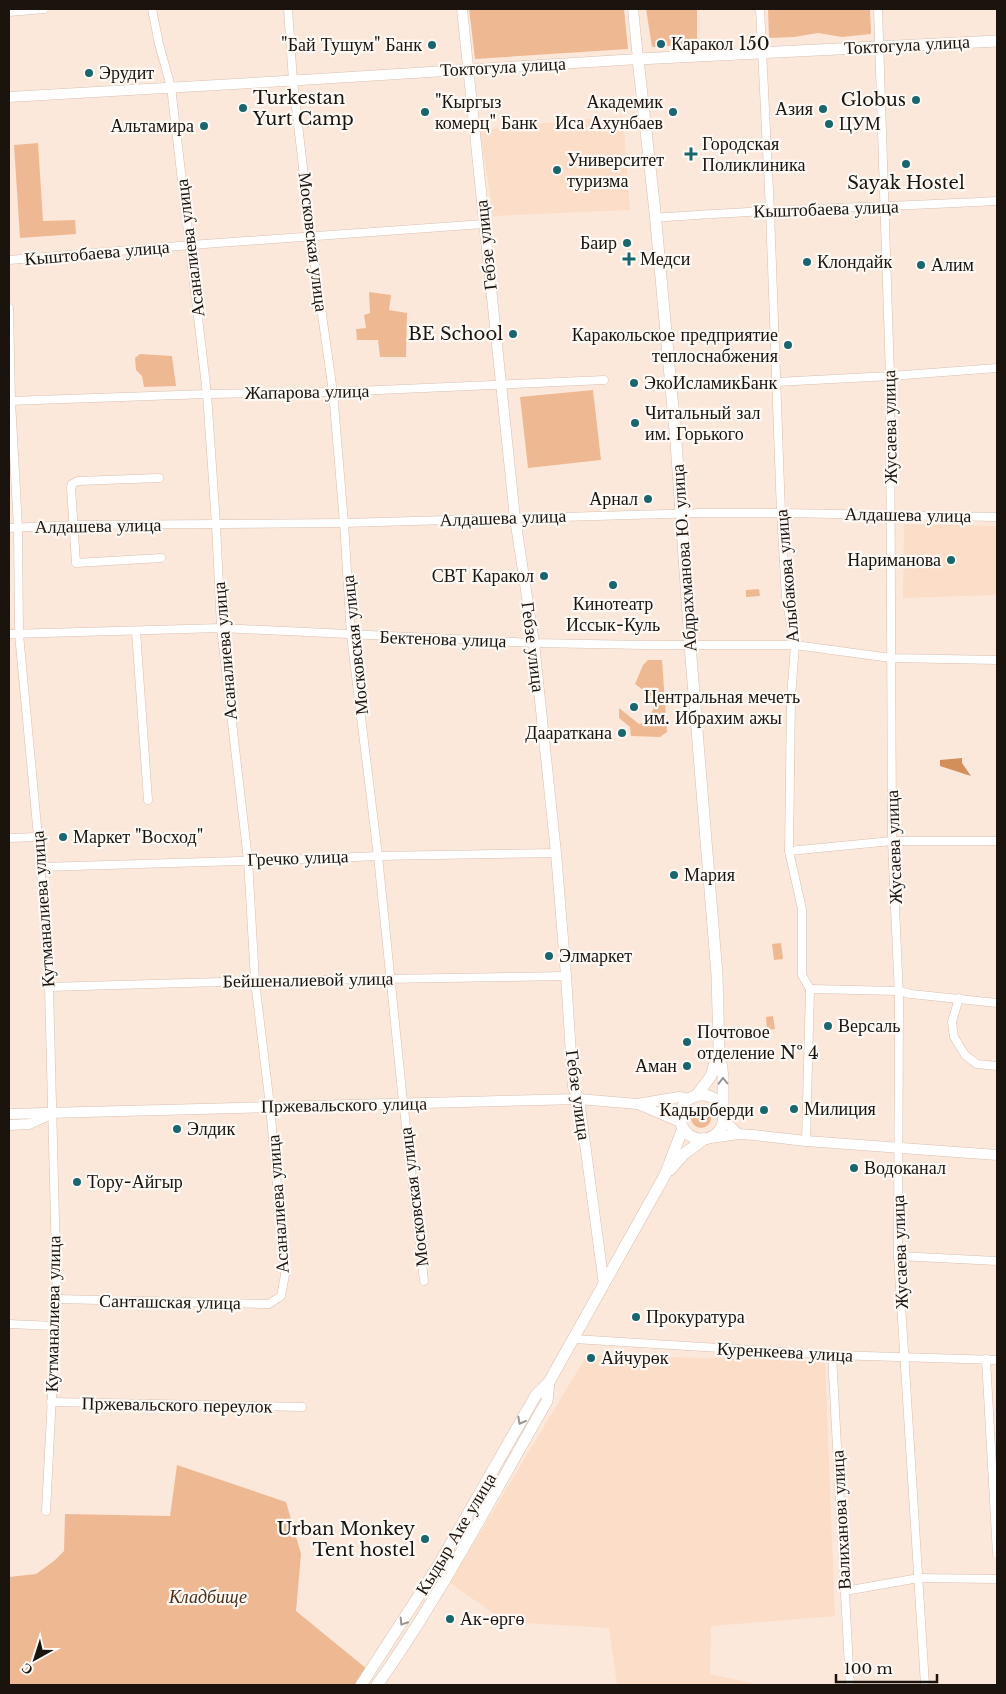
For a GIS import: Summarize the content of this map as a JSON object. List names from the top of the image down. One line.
{"streets":{"highway":["Токтогула улица","Абдрахманова Ю. улица","Кыдыр Аке улица"],"main road":["Гебзе улица","Пржевальского улица"],"street":["Кыштобаева улица","Московская улица","Асаналиева улица","Жапарова улица","Жусаева улица","Алдашева улица","Алыбакова улица","Бектенова улица","Гречко улица","Кутманалиева улица","Бейшеналиевой улица","Санташская улица","Куренкеева улица","Пржевальского переулок","Валиханова улица"]},"crossings":[["Токтогула улица","Московская улица"],["Токтогула улица","Гебзе улица"],["Токтогула улица","Асаналиева улица"],["Токтогула улица","Жусаева улица"],["Токтогула улица","Абдрахманова Ю. улица"],["Токтогула улица","Алыбакова улица"],["Кыштобаева улица","Московская улица"],["Кыштобаева улица","Гебзе улица"],["Кыштобаева улица","Асаналиева улица"],["Кыштобаева улица","Жусаева улица"],["Кыштобаева улица","Абдрахманова Ю. улица"],["Кыштобаева улица","Алыбакова улица"],["Московская улица","Жапарова улица"],["Московская улица","Алдашева улица"],["Московская улица","Бектенова улица"],["Московская улица","Гречко улица"],["Московская улица","Бейшеналиевой улица"],["Московская улица","Пржевальского улица"],["Гебзе улица","Жапарова улица"],["Гебзе улица","Алдашева улица"],["Гебзе улица","Бектенова улица"],["Гебзе улица","Гречко улица"],["Гебзе улица","Бейшеналиевой улица"],["Гебзе улица","Пржевальского улица"],["Гебзе улица","Кыдыр Аке улица"],["Асаналиева улица","Жапарова улица"],["Асаналиева улица","Алдашева улица"],["Асаналиева улица","Бектенова улица"],["Асаналиева улица","Гречко улица"],["Асаналиева улица","Бейшеналиевой улица"],["Асаналиева улица","Пржевальского улица"],["Асаналиева улица","Санташская улица"],["Жапарова улица","Кутманалиева улица"],["Жусаева улица","Алдашева улица"],["Жусаева улица","Бектенова улица"],["Жусаева улица","Куренкеева улица"],["Алдашева улица","Абдрахманова Ю. улица"],["Алдашева улица","Алыбакова улица"],["Алдашева улица","Кутманалиева улица"],["Абдрахманова Ю. улица","Бектенова улица"],["Абдрахманова Ю. улица","Пржевальского улица"],["Абдрахманова Ю. улица","Кыдыр Аке улица"],["Алыбакова улица","Бектенова улица"],["Бектенова улица","Кутманалиева улица"],["Гречко улица","Кутманалиева улица"],["Кутманалиева улица","Бейшеналиевой улица"],["Кутманалиева улица","Пржевальского улица"],["Кутманалиева улица","Санташская улица"],["Кутманалиева улица","Пржевальского переулок"],["Пржевальского улица","Кыдыр Аке улица"],["Куренкеева улица","Валиханова улица"],["Куренкеева улица","Кыдыр Аке улица"]],"parks":["Кладбище"],"places":{"other":["Каракол 150","\"Бай Тушум\" Банк","Эрудит","Globus","Turkestan Yurt Camp","Азия","\"Кыргыз комерц\" Банк","Академик Иса Ахунбаев","ЦУМ","Альтамира","Sayak Hostel","Университет туризма","Баир","Клондайк","Алим","BE School","Каракольское предприятие теплоснабжения","ЭкоИсламикБанк","Читальный зал им. Горького","Арнал","Нариманова","СВТ Каракол","Кинотеатр Иссык-Куль","Центральная мечеть им. Ибрахим ажы","Даараткана","Маркет \"Восход\"","Мария","Элмаркет","Версаль","Почтовое отделение № 4","Аман","Милиция","Кадырберди","Элдик","Водоканал","Тору-Айгыр","Прокуратура","Айчурөк","Urban Monkey Tent hostel","Ак-өргө"],"health":["Городская Поликлиника","Медси"]},"scale_bar":"100 m","north":"bottom left"}
